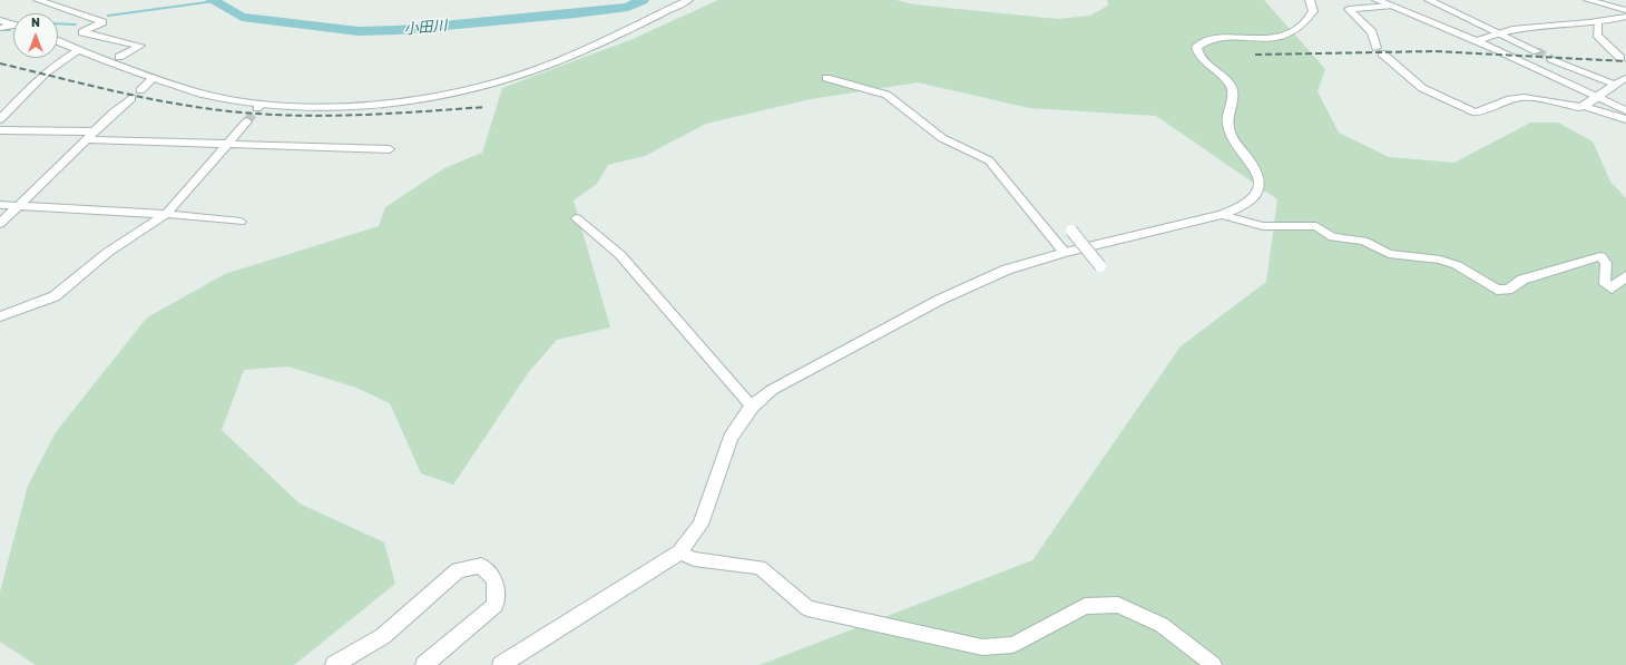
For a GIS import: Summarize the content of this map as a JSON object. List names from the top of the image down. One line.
{"water":["小田川"],"north":"top"}
